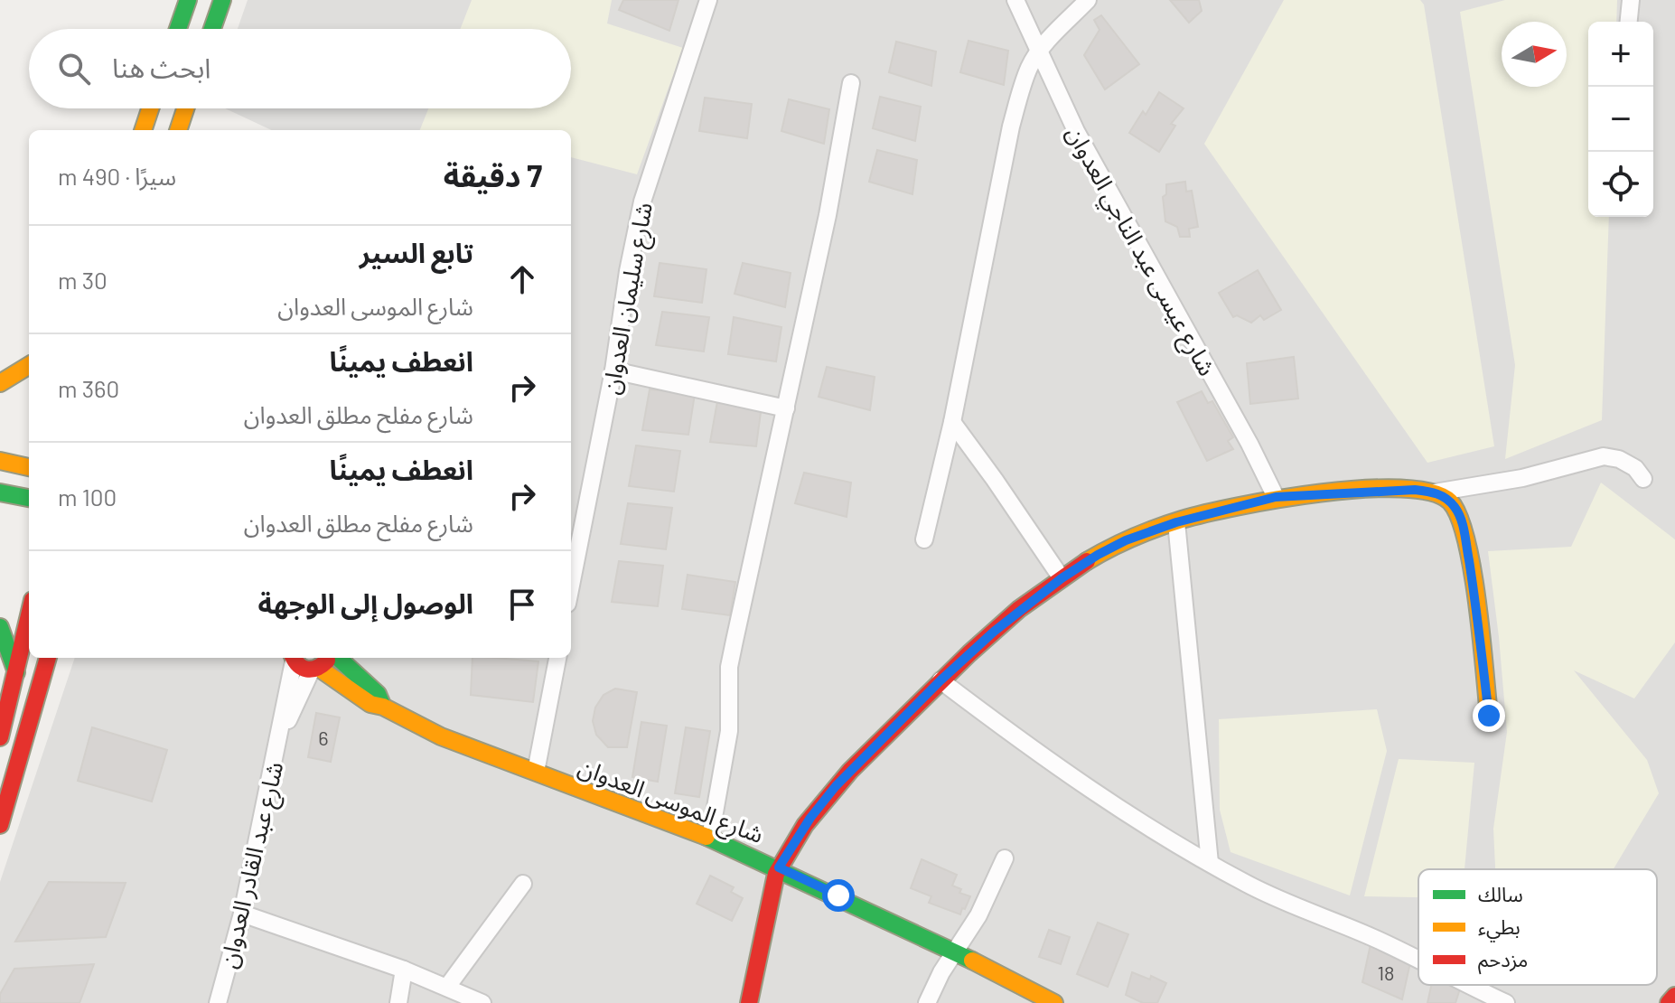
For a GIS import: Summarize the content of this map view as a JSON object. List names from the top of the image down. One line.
{"streets":{"street":["شارع عيسى عبد الناجي العدوان","شارع سليمان العدوان","شارع الموسى العدوان","شارع عبد القادر العدوان"]},"crossings":[["شارع الموسى العدوان","شارع عبد القادر العدوان"]],"house_numbers":["6","18"],"legend":["سالك","بطيء","مزدحم"],"north":"right","page":{"map_buttons":["+","−"],"search":"ابحث هنا","heading":["7 دقيقة","سيرًا · 490 m"],"list":[["تابع السير","شارع الموسى العدوان","30 m"],["انعطف يمينًا","شارع مفلح مطلق العدوان","360 m"],["انعطف يمينًا","شارع مفلح مطلق العدوان","100 m"],"الوصول إلى الوجهة"]}}
